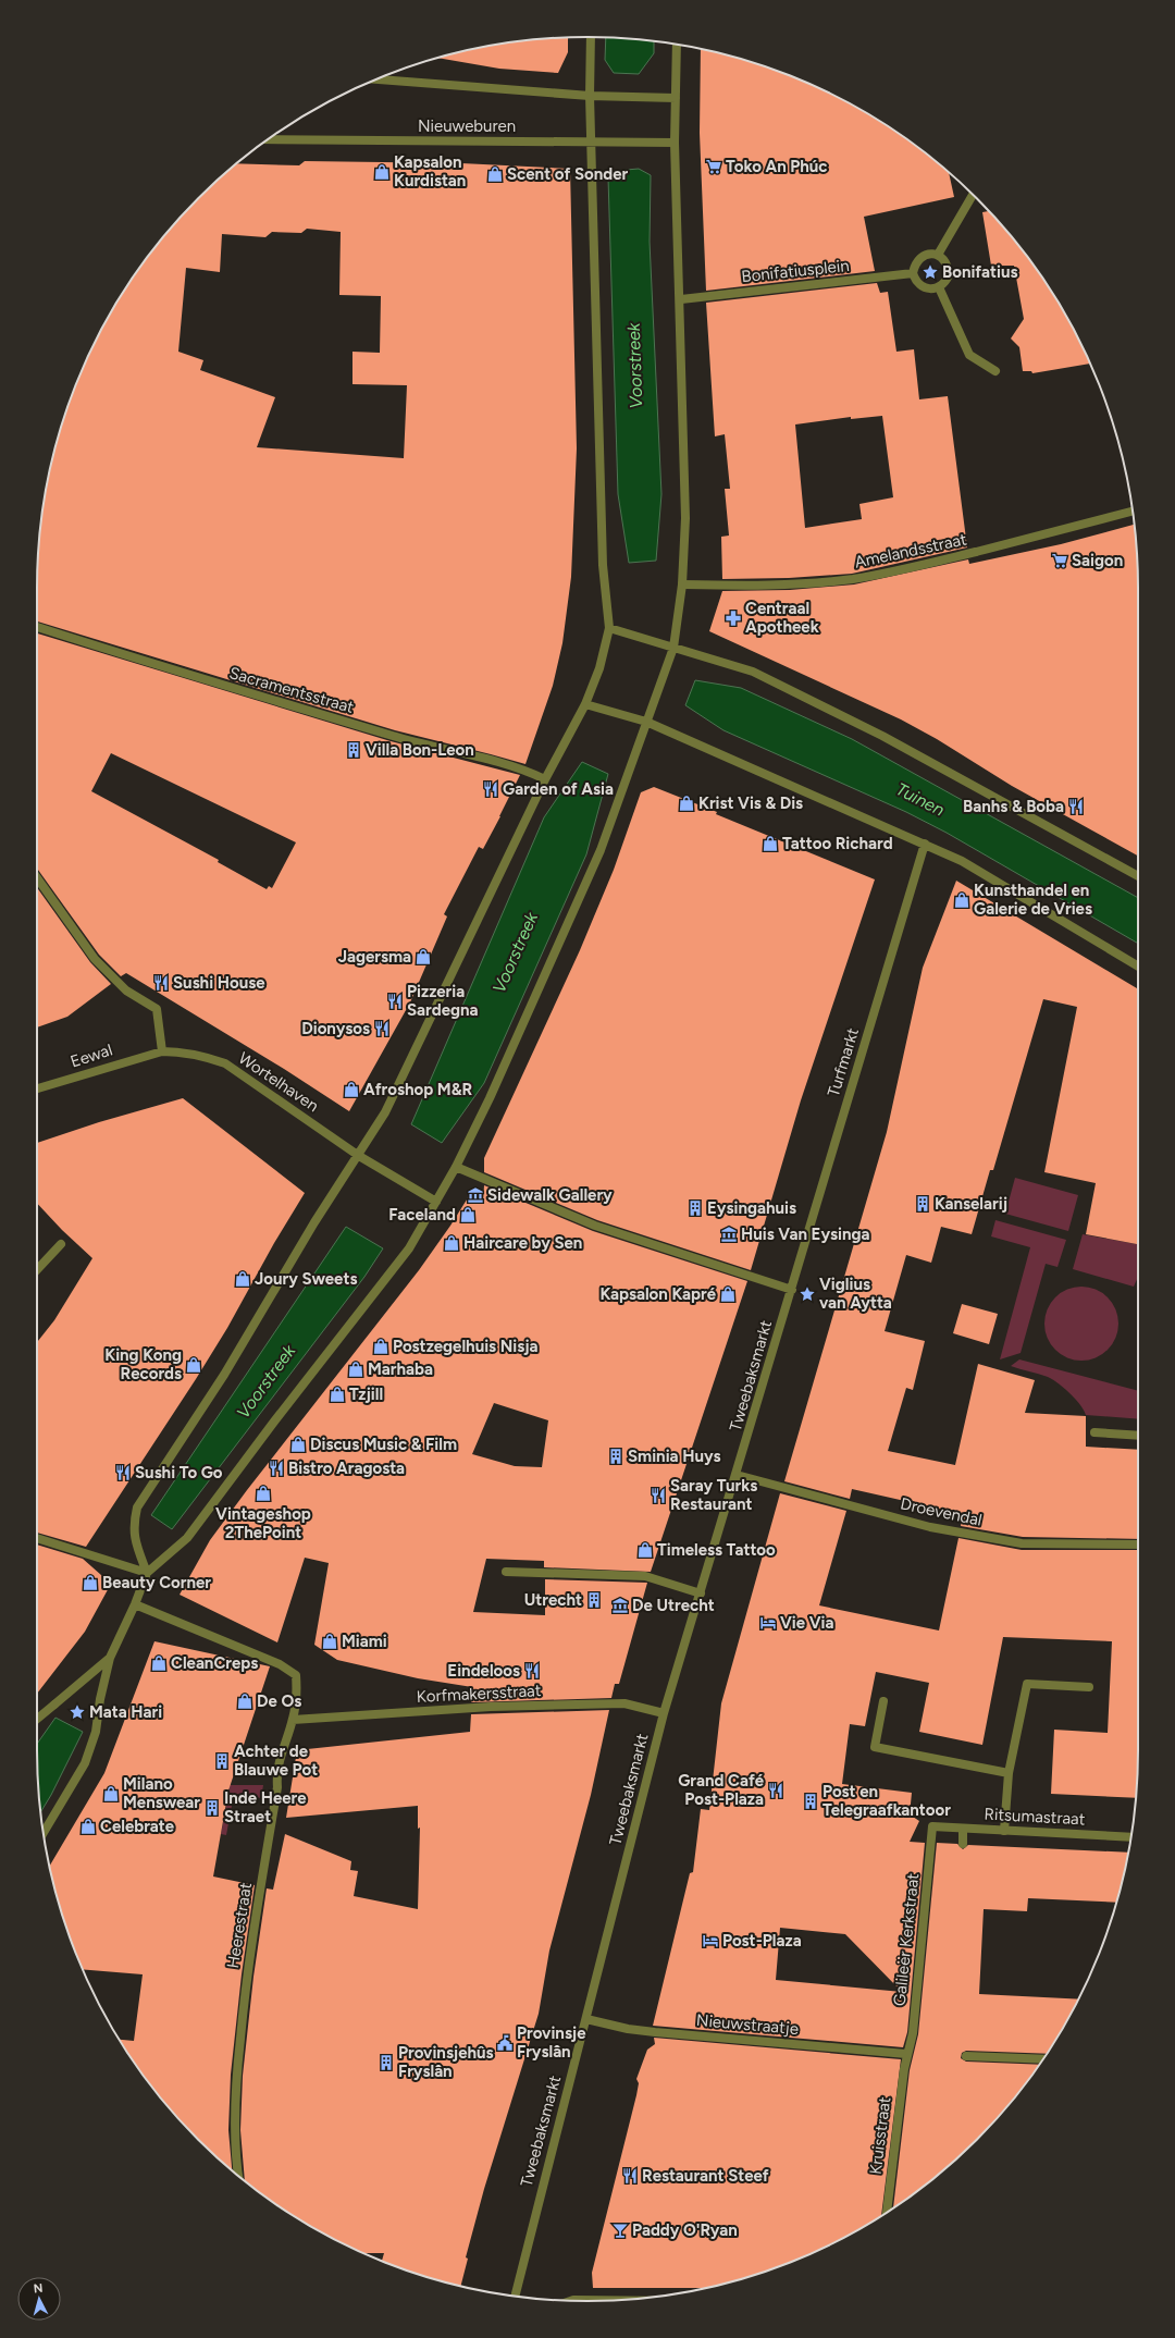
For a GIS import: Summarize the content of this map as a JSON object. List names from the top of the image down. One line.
{"streets":{"street":["Nieuweburen","Bonifatiusplein","Amelandsstraat","Sacramentsstraat","Eewal","Turfmarkt","Wortelhaven","Tweebaksmarkt","Droevendal","Korfmakersstraat","Ritsumastraat","Heerestraat","Galileër Kerkstraat","Nieuwstraatje","Kruisstraat"]},"crossings":[["Eewal","Wortelhaven"],["Turfmarkt","Tweebaksmarkt"],["Tweebaksmarkt","Droevendal"],["Tweebaksmarkt","Korfmakersstraat"],["Tweebaksmarkt","Nieuwstraatje"],["Korfmakersstraat","Heerestraat"],["Ritsumastraat","Galileër Kerkstraat"],["Galileër Kerkstraat","Nieuwstraatje"],["Galileër Kerkstraat","Kruisstraat"],["Nieuwstraatje","Kruisstraat"]],"water":["Voorstreek","Tuinen"],"places":{"supermarket":["Toko An Phúc","Saigon"],"shop":["Kapsalon Kurdistan","Scent of Sonder","Krist Vis & Dis","Tattoo Richard","Kunsthandel en Galerie de Vries","Jagersma","Afroshop M&R","Faceland","Haircare by Sen","Joury Sweets","Kapsalon Kapré","Postzegelhuis Nisja","King Kong Records","Marhaba","Tzjill","Discus Music & Film","Vintageshop 2ThePoint","Timeless Tattoo","Beauty Corner","Miami","CleanCreps","De Os","Milano Menswear","Celebrate"],"place":["Bonifatius","Viglius van Aytta","Mata Hari"],"pharmacy":["Centraal Apotheek"],"building":["Villa Bon-Leon","Kanselarij","Eysingahuis","Sminia Huys","Utrecht","Achter de Blauwe Pot","Post en Telegraafkantoor","Inde Heere Straet","Provinsjehûs Fryslân"],"restaurant":["Garden of Asia","Banhs & Boba","Sushi House","Pizzeria Sardegna","Dionysos","Bistro Aragosta","Sushi To Go","Saray Turks Restaurant","Eindeloos","Grand Café Post-Plaza","Restaurant Steef"],"museum":["Sidewalk Gallery","Huis Van Eysinga","De Utrecht"],"hotel":["Vie Via","Post-Plaza"],"public building":["Provinsje Fryslân"],"bar":["Paddy O'Ryan"]},"north":"top"}
